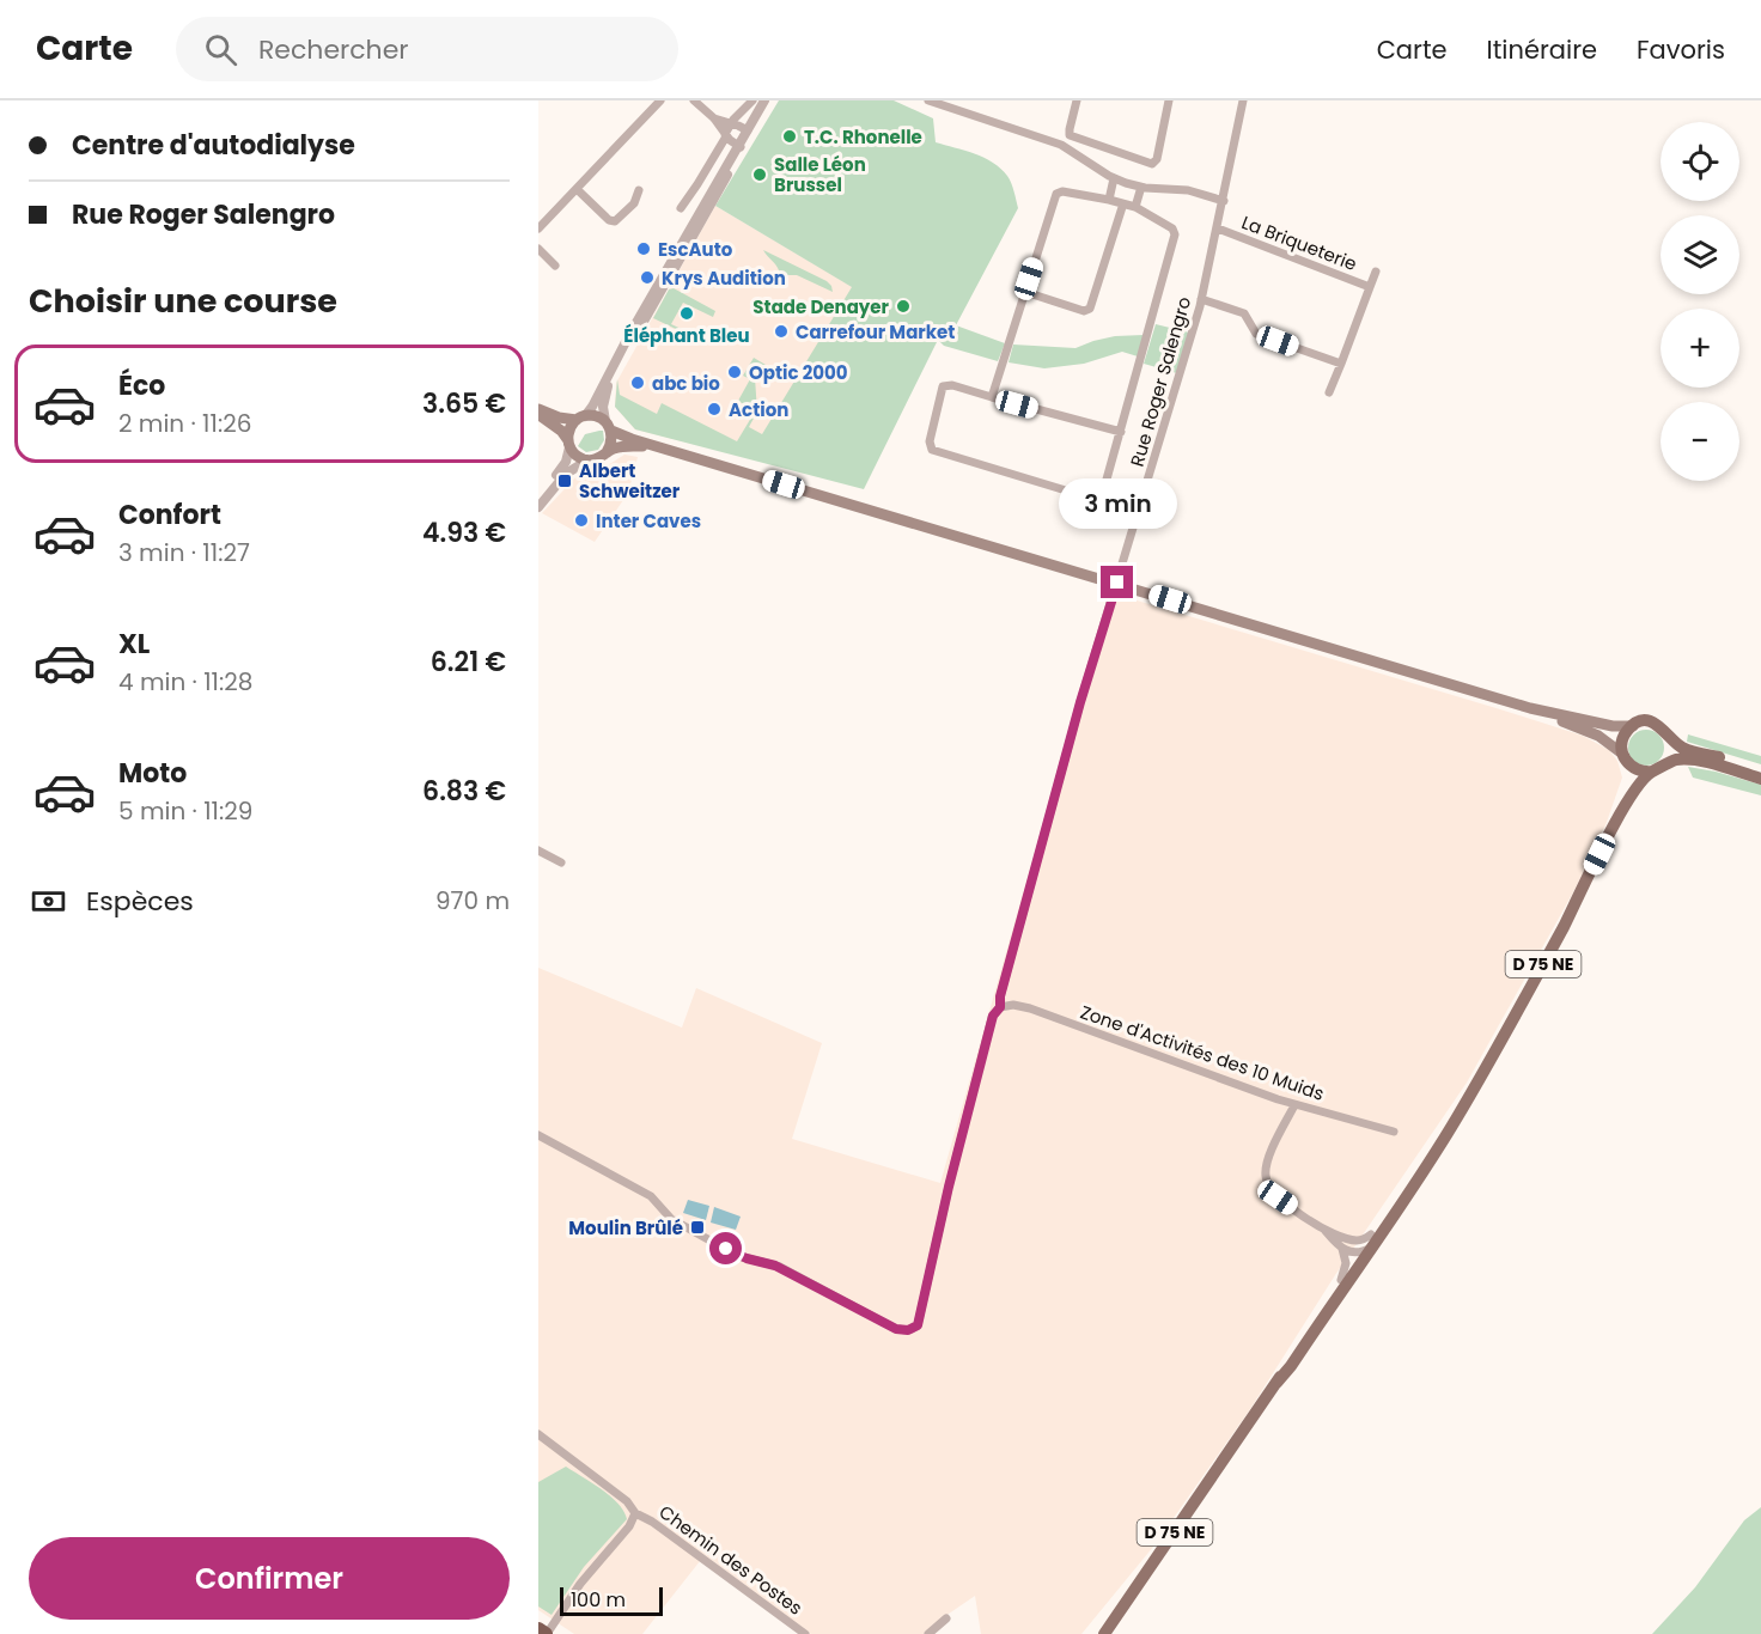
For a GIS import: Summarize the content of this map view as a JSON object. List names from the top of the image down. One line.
{"streets":{"main road":["D 75 NE"],"street":["La Briqueterie","Rue Roger Salengro","Zone d'Activités des 10 Muids","Chemin des Postes"]},"crossings":[["La Briqueterie","Rue Roger Salengro"],["Rue Roger Salengro","Zone d'Activités des 10 Muids"]],"places":{"other":["T.C. Rhonelle","Salle Léon Brussel","EscAuto","Krys Audition","Stade Denayer","Éléphant Bleu","Carrefour Market","Optic 2000","abc bio","Action","Inter Caves"],"transit":["Albert Schweitzer","Moulin Brûlé"]},"scale_bar":"100 m","page":{"header":"Carte","search":"Rechercher","nav":["Carte","Itinéraire","Favoris"],"banner":["Centre d'autodialyse","Rue Roger Salengro"],"map_buttons":["+","−"],"heading":"Choisir une course","list":[{"name":"Éco","note":"2 min · 11:26","value":"3.65 €"},{"name":"Confort","note":"3 min · 11:27","value":"4.93 €"},{"name":"XL","note":"4 min · 11:28","value":"6.21 €"},{"name":"Moto","note":"5 min · 11:29","value":"6.83 €"}],"bubble":"3 min","pay":["Espèces","970 m"],"buttons":"Confirmer","scale":"100 m"}}
